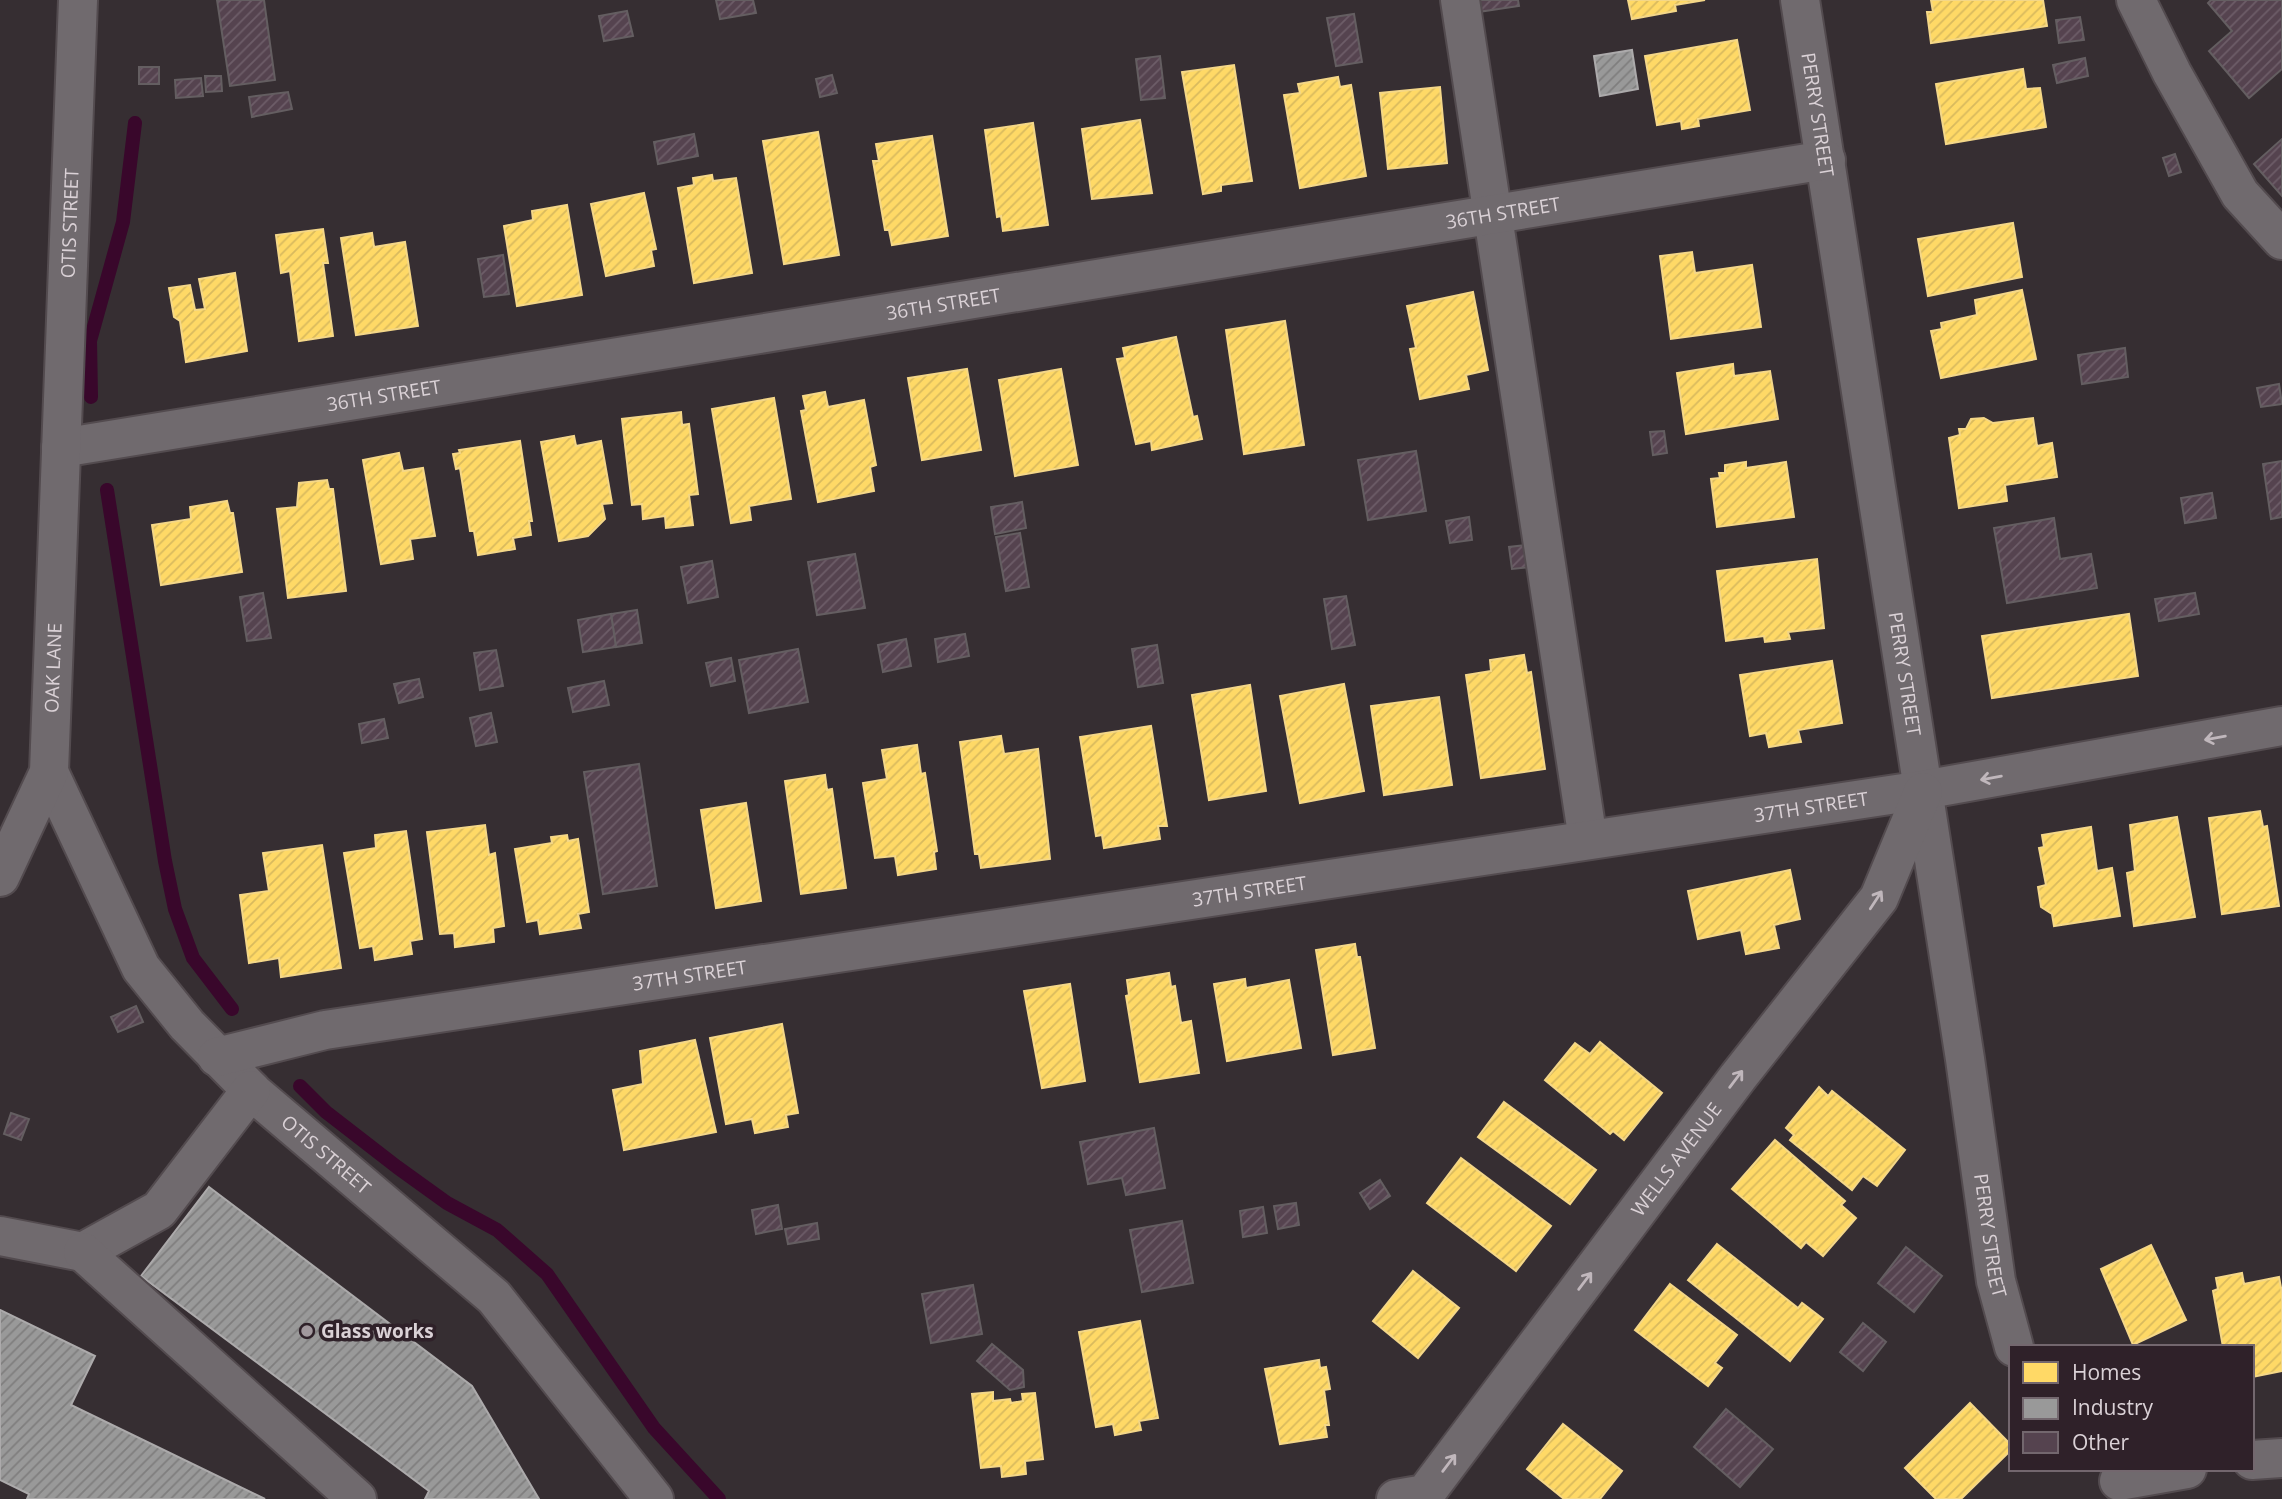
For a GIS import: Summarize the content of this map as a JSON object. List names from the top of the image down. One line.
{"streets":{"street":["PERRY STREET","36TH STREET","OTIS STREET","OAK LANE","37TH STREET","WELLS AVENUE"]},"crossings":[["PERRY STREET","36TH STREET"],["PERRY STREET","37TH STREET"],["PERRY STREET","WELLS AVENUE"],["36TH STREET","OTIS STREET"],["36TH STREET","OAK LANE"],["OTIS STREET","OAK LANE"],["OTIS STREET","37TH STREET"],["37TH STREET","WELLS AVENUE"]],"one_way":["WELLS AVENUE"],"places":["Glass works"],"legend":["Homes","Industry","Other"]}
